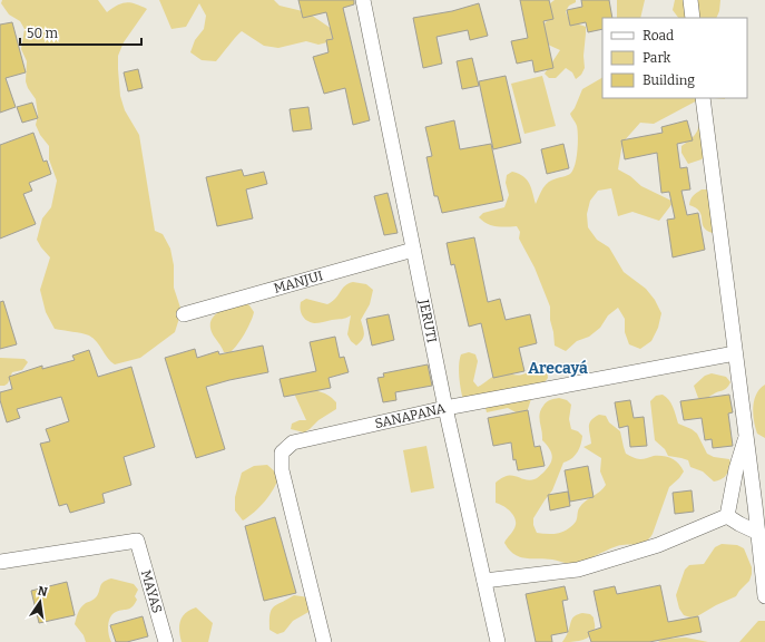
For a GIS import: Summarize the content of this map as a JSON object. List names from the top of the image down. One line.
{"streets":{"street":["MANJUI","JERUTI","SANAPANA","MAYAS"]},"crossings":[["MANJUI","JERUTI"],["JERUTI","SANAPANA"]],"districts":["Arecayá"],"legend":["Road","Park","Building"],"scale_bar":"50 m","north":"top"}
